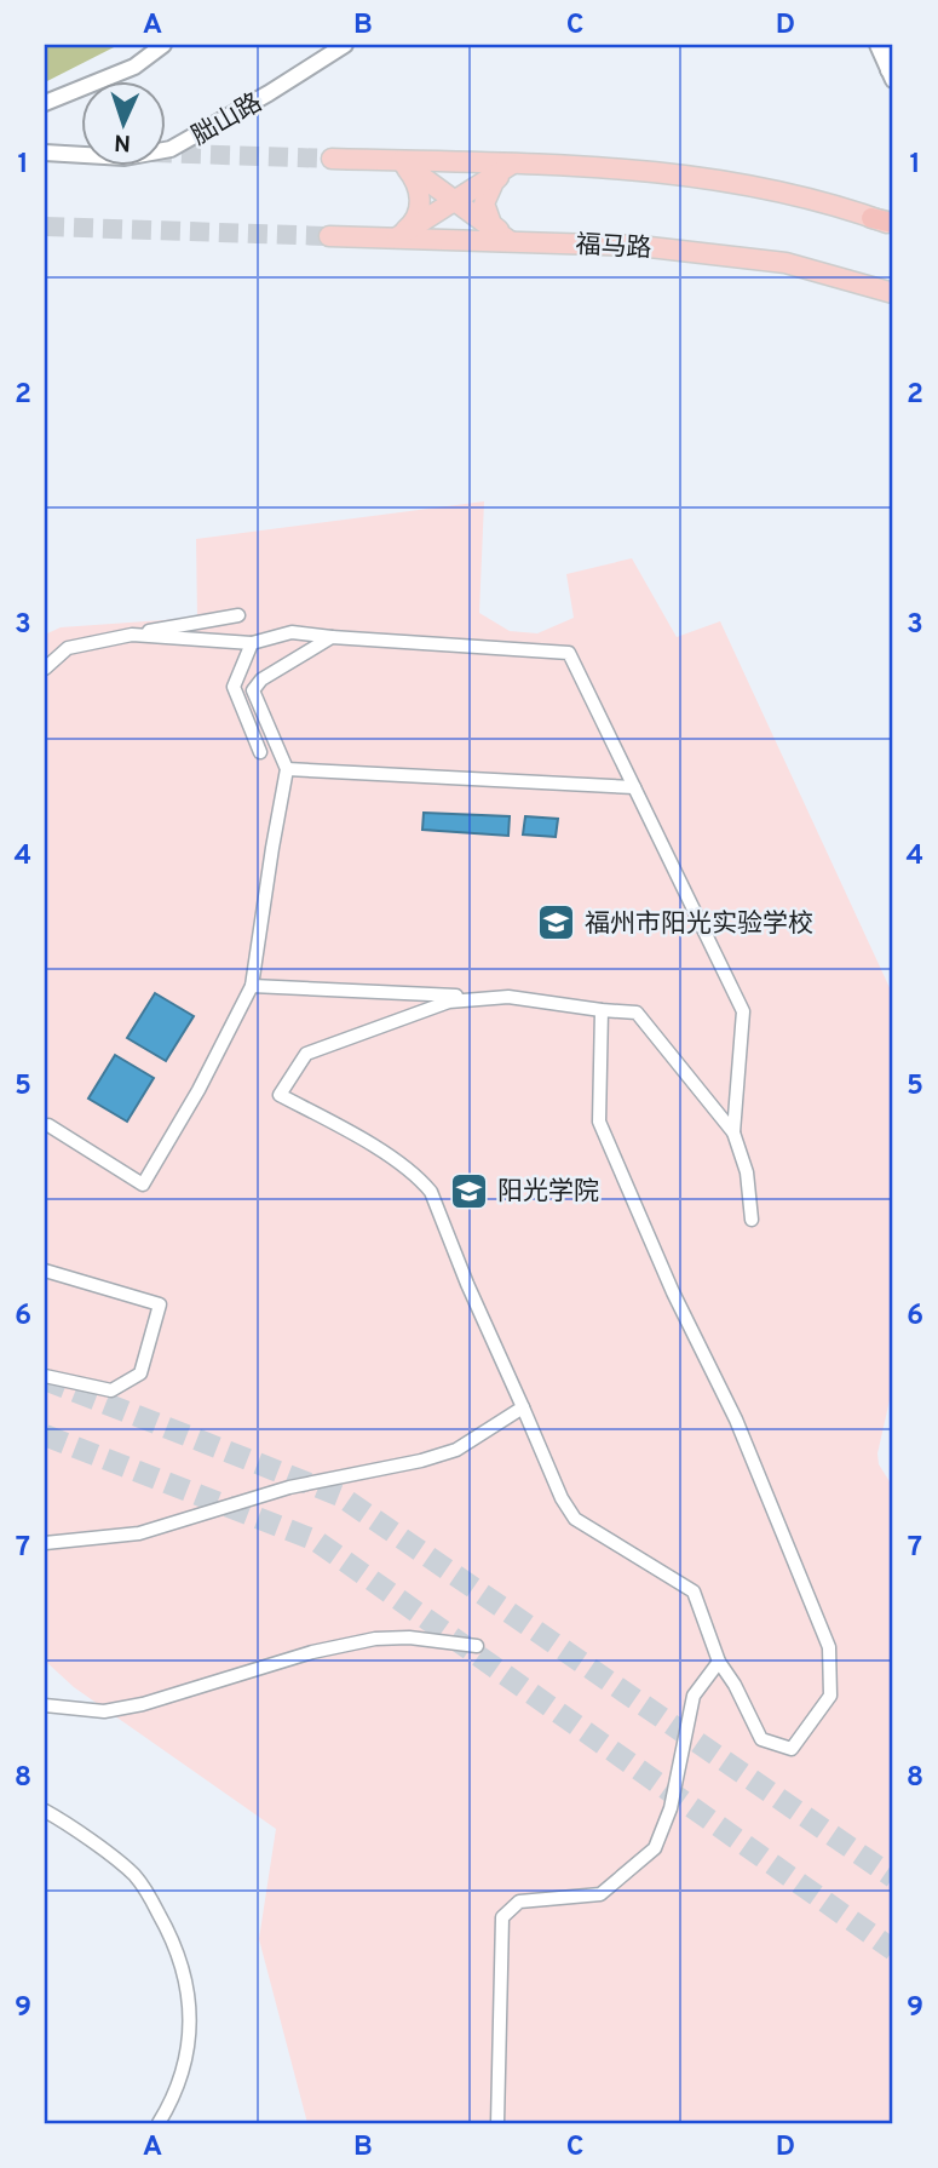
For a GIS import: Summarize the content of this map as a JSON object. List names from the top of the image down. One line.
{"streets":{"main road":["福马路"],"street":["胐山路"]},"places":{"school or university":["福州市阳光实验学校","阳光学院"]},"north":"bottom","grid":{"columns":["A","B","C","D"],"rows":["1","2","3","4","5","6","7","8","9"]}}
